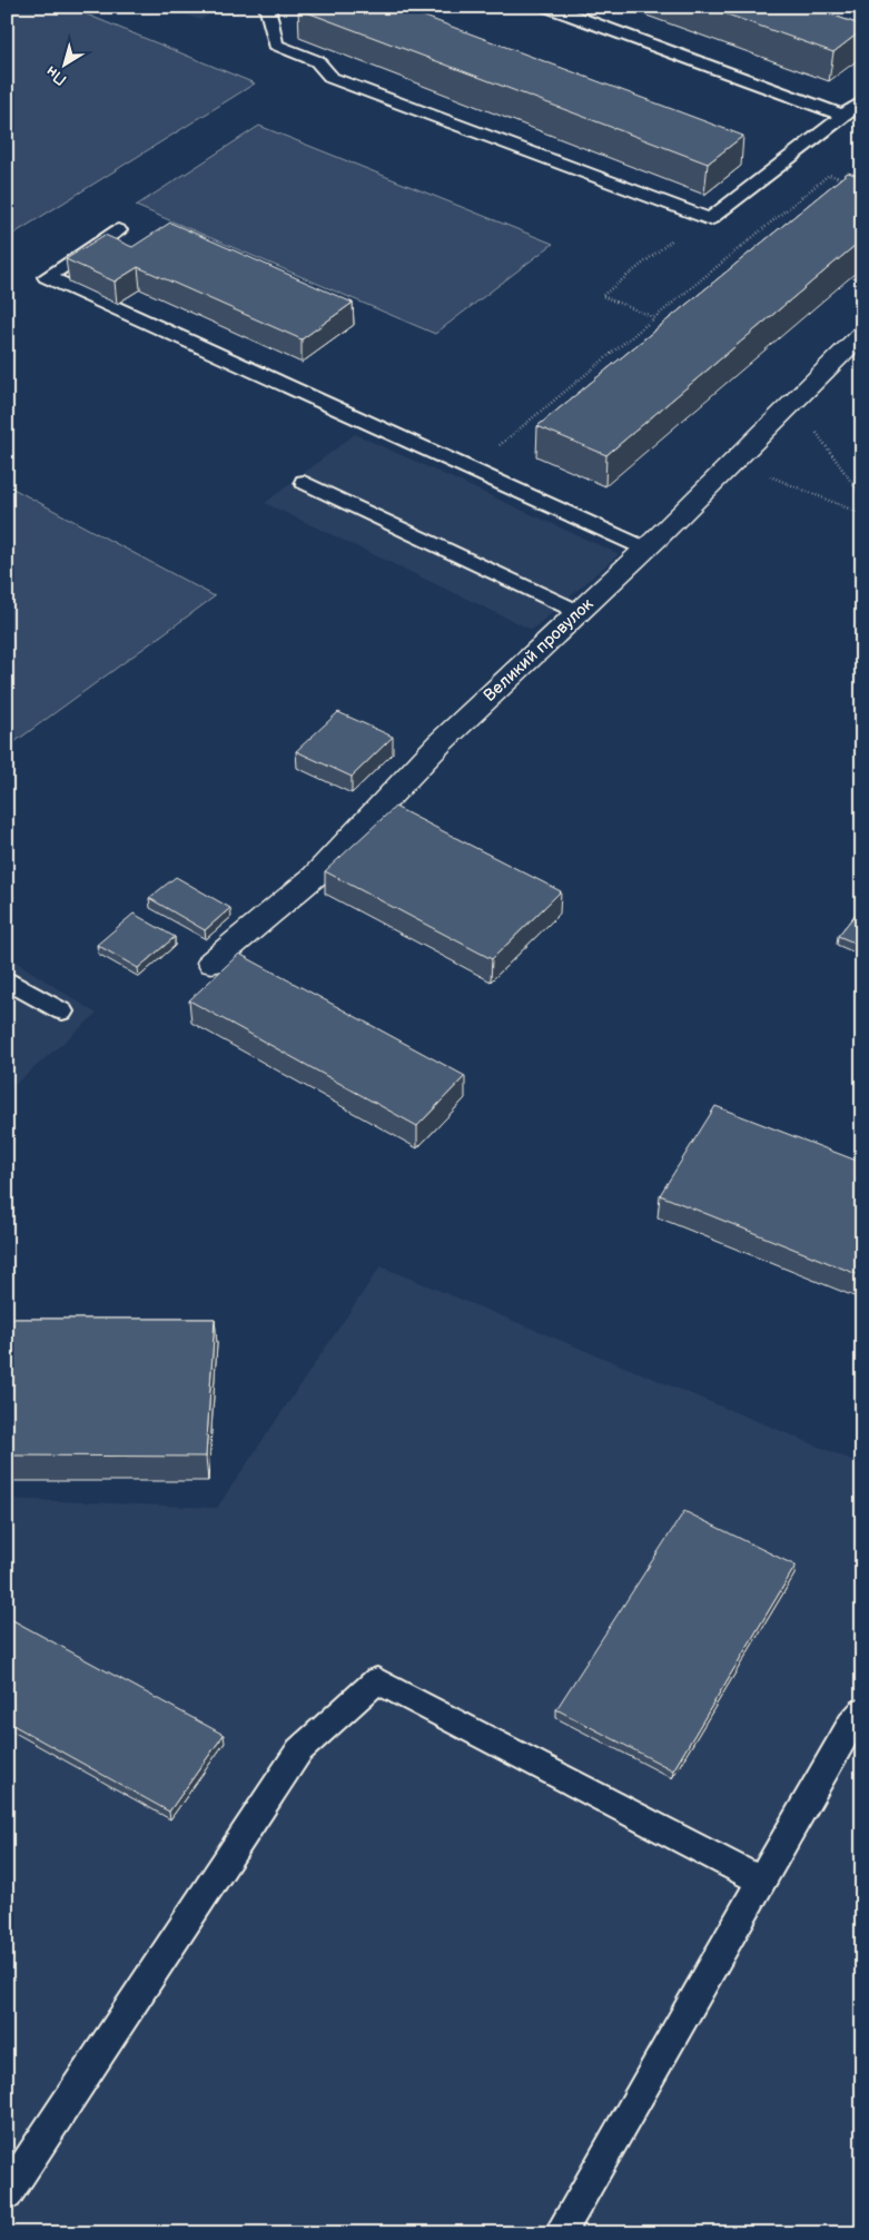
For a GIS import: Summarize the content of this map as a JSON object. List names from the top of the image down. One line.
{"streets":{"street":["Великий провулок"]},"north":"bottom left"}
